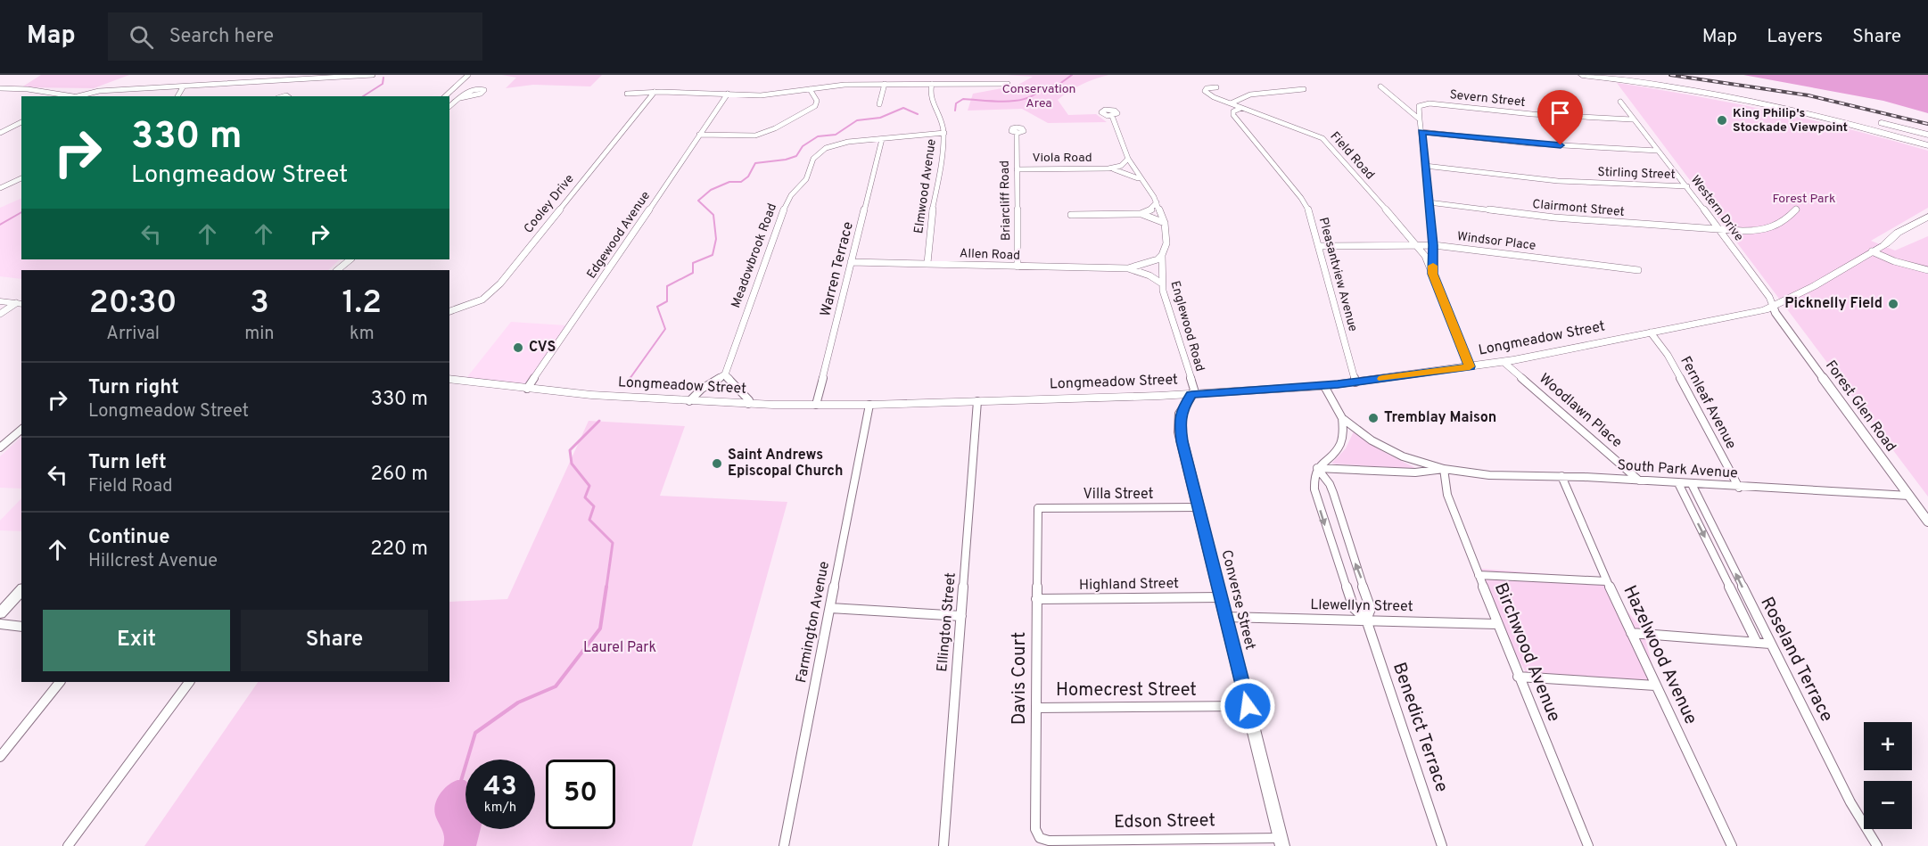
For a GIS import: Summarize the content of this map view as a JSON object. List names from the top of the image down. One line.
{"streets":{"main road":["Longmeadow Street","Converse Street"],"street":["Severn Street","Field Road","Viola Road","Stirling Street","Elmwood Avenue","Briarcliff Road","Cooley Drive","Clairmont Street","Western Drive","Edgewood Avenue","Windsor Place","Allen Road","Meadowbrook Road","Warren Terrace","Pleasantview Avenue","Englewood Road","Fernleaf Avenue","Forest Glen Road","Woodlawn Place","South Park Avenue","Villa Street","Highland Street","Llewellyn Street","Farmington Avenue","Ellington Street","Birchwood Avenue","Hazelwood Avenue","Roseland Terrace","Davis Court","Homecrest Street","Benedict Terrace","Edson Street"]},"crossings":[["Severn Street","Field Road"],["Severn Street","Western Drive"],["Field Road","Stirling Street"],["Field Road","Clairmont Street"],["Field Road","Windsor Place"],["Field Road","Pleasantview Avenue"],["Field Road","Longmeadow Street"],["Viola Road","Briarcliff Road"],["Viola Road","Englewood Road"],["Stirling Street","Western Drive"],["Elmwood Avenue","Allen Road"],["Elmwood Avenue","Meadowbrook Road"],["Briarcliff Road","Allen Road"],["Clairmont Street","Western Drive"],["Western Drive","Longmeadow Street"],["Western Drive","Forest Glen Road"],["Edgewood Avenue","Longmeadow Street"],["Windsor Place","Pleasantview Avenue"],["Allen Road","Warren Terrace"],["Allen Road","Englewood Road"],["Meadowbrook Road","Warren Terrace"],["Warren Terrace","Longmeadow Street"],["Pleasantview Avenue","Longmeadow Street"],["Englewood Road","Longmeadow Street"],["Englewood Road","Converse Street"],["Longmeadow Street","Fernleaf Avenue"],["Longmeadow Street","Forest Glen Road"],["Longmeadow Street","Woodlawn Place"],["Longmeadow Street","South Park Avenue"],["Longmeadow Street","Converse Street"],["Longmeadow Street","Farmington Avenue"],["Longmeadow Street","Ellington Street"],["Fernleaf Avenue","South Park Avenue"],["Forest Glen Road","South Park Avenue"],["Woodlawn Place","South Park Avenue"],["South Park Avenue","Birchwood Avenue"],["South Park Avenue","Hazelwood Avenue"],["South Park Avenue","Roseland Terrace"],["South Park Avenue","Benedict Terrace"],["Villa Street","Converse Street"],["Villa Street","Davis Court"],["Highland Street","Converse Street"],["Highland Street","Davis Court"],["Converse Street","Llewellyn Street"],["Converse Street","Homecrest Street"],["Converse Street","Edson Street"],["Llewellyn Street","Birchwood Avenue"],["Llewellyn Street","Benedict Terrace"],["Davis Court","Homecrest Street"],["Davis Court","Edson Street"]],"parks":["Conservation Area","Forest Park","Laurel Park"],"places":["King Philip's Stockade Viewpoint","Picknelly Field","CVS","Tremblay Maison","Saint Andrews Episcopal Church"],"page":{"header":"Map","search":"Search here","nav":["Map","Layers","Share"],"turn":["330 m","Longmeadow Street"],"eta":["20:30","Arrival","3","min","1.2","km"],"list":[{"name":"Turn right","note":"Longmeadow Street","value":"330 m"},{"name":"Turn left","note":"Field Road","value":"260 m"},{"name":"Continue","note":"Hillcrest Avenue","value":"220 m"}],"buttons":["Exit","Share"],"map_buttons":["+","−"],"speed":"43 km/h","limit":"50"}}
